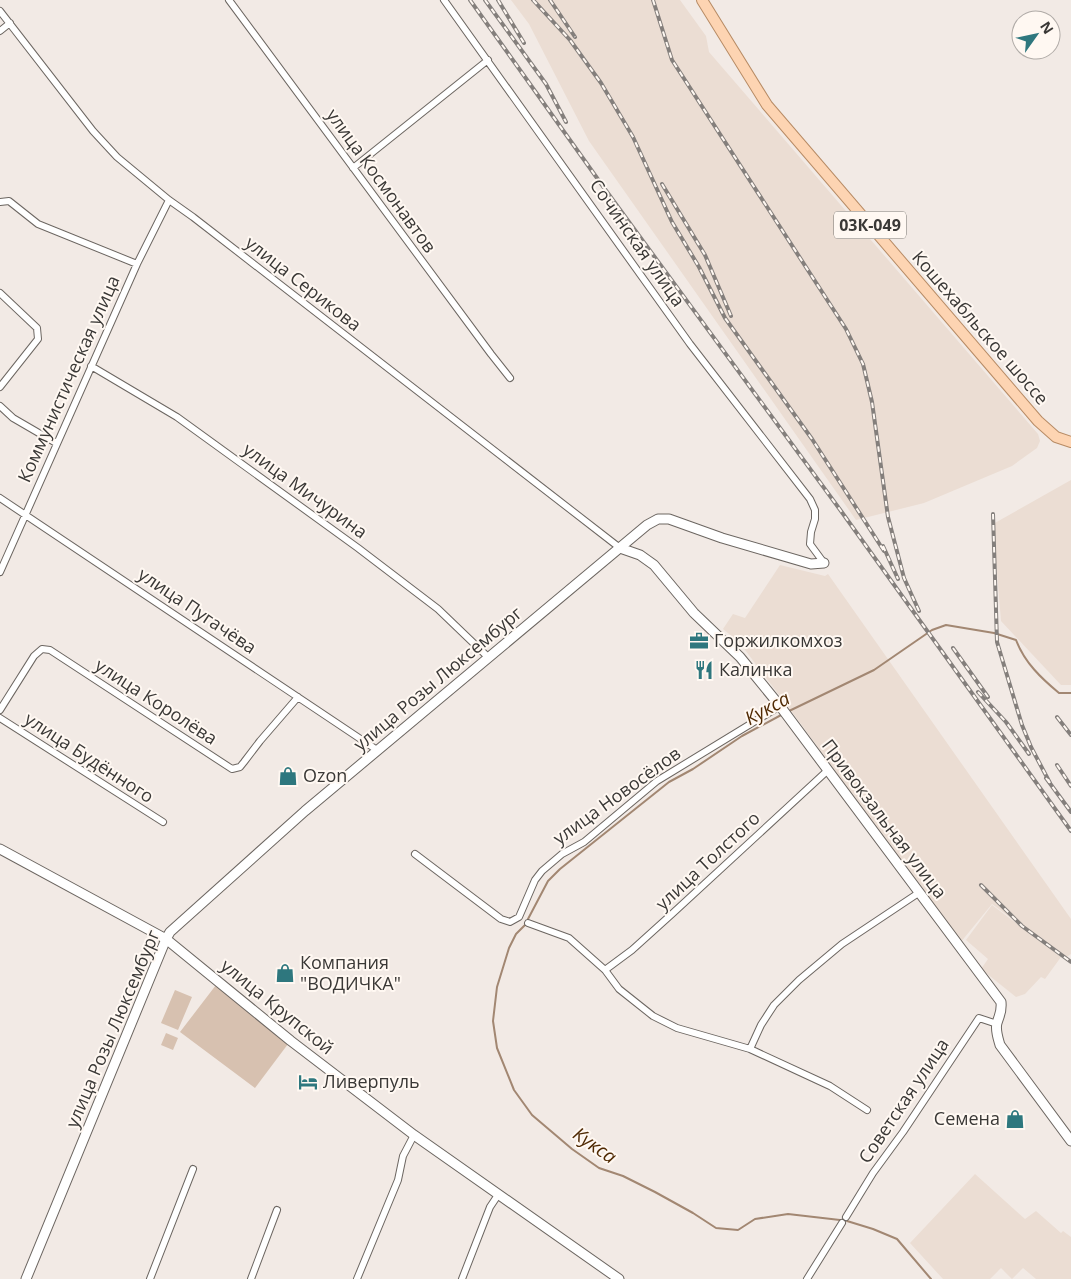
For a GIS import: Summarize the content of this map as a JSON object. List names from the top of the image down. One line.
{"streets":{"main road":["03К-049","Кошехабльское шоссе"],"street":["улица Космонавтов","Сочинская улица","улица Серикова","Коммунистическая улица","улица Мичурина","улица Пугачёва","улица Розы Люксембург","улица Королёва","улица Будённого","улица Новосёлов","Привокзальная улица","улица Толстого","улица Крупской","Советская улица"]},"crossings":[["Сочинская улица","улица Розы Люксембург"],["улица Серикова","Коммунистическая улица"],["улица Серикова","улица Розы Люксембург"],["улица Серикова","Привокзальная улица"],["Коммунистическая улица","улица Мичурина"],["Коммунистическая улица","улица Пугачёва"],["улица Мичурина","улица Розы Люксембург"],["улица Пугачёва","улица Розы Люксембург"],["улица Пугачёва","улица Королёва"],["улица Розы Люксембург","Привокзальная улица"],["улица Розы Люксембург","улица Крупской"],["улица Новосёлов","Привокзальная улица"],["Привокзальная улица","улица Толстого"],["Привокзальная улица","Советская улица"]],"water":["Кукса"],"places":{"office":["Горжилкомхоз"],"restaurant":["Калинка"],"shop":["Ozon","Компания \"ВОДИЧКА\"","Семена"],"hotel":["Ливерпуль"]},"north":"top right"}
